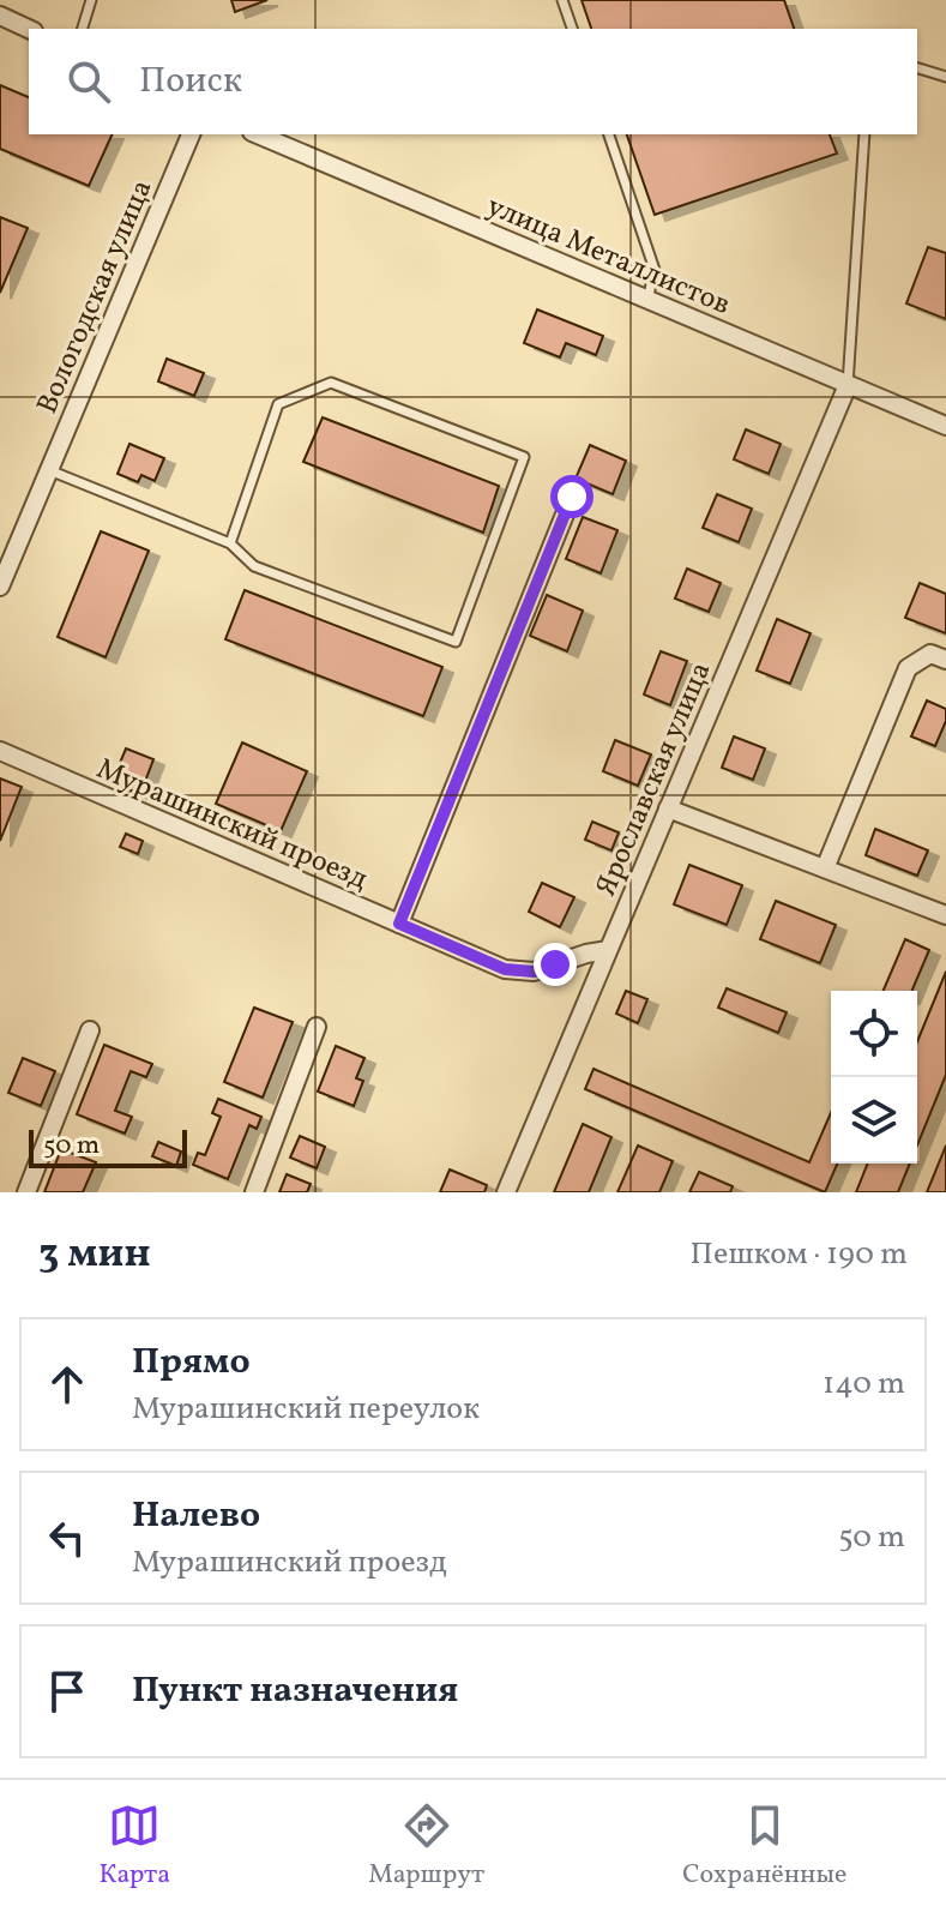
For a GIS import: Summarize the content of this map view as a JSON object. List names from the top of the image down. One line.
{"streets":{"street":["улица Металлистов","Вологодская улица","Ярославская улица","Мурашинский проезд"]},"crossings":[["улица Металлистов","Ярославская улица"],["Ярославская улица","Мурашинский проезд"]],"scale_bar":"50 m","page":{"search":"Поиск","scale":"50 m","heading":["3 мин","Пешком · 190 m"],"list":[["Прямо","Мурашинский переулок","140 m"],["Налево","Мурашинский проезд","50 m"],"Пункт назначения"],"nav":["Карта","Маршрут","Сохранённые"]}}
